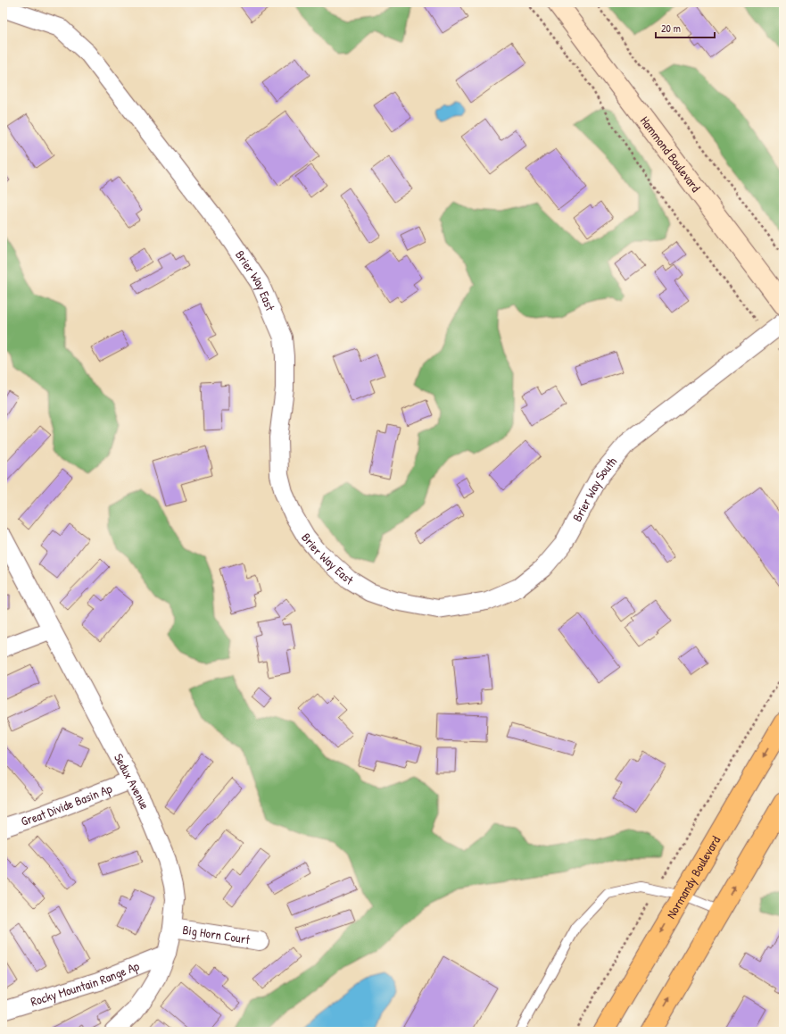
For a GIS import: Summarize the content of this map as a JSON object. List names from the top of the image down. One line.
{"streets":{"main road":["Normandy Boulevard"],"street":["Hammond Boulevard","Brier Way East","Brier Way South","Sedux Avenue","Great Divide Basin Ap","Big Horn Court","Rocky Mountain Range Ap"]},"crossings":[["Brier Way East","Brier Way South"],["Sedux Avenue","Great Divide Basin Ap"],["Sedux Avenue","Big Horn Court"],["Sedux Avenue","Rocky Mountain Range Ap"]],"scale_bar":"20 m"}
